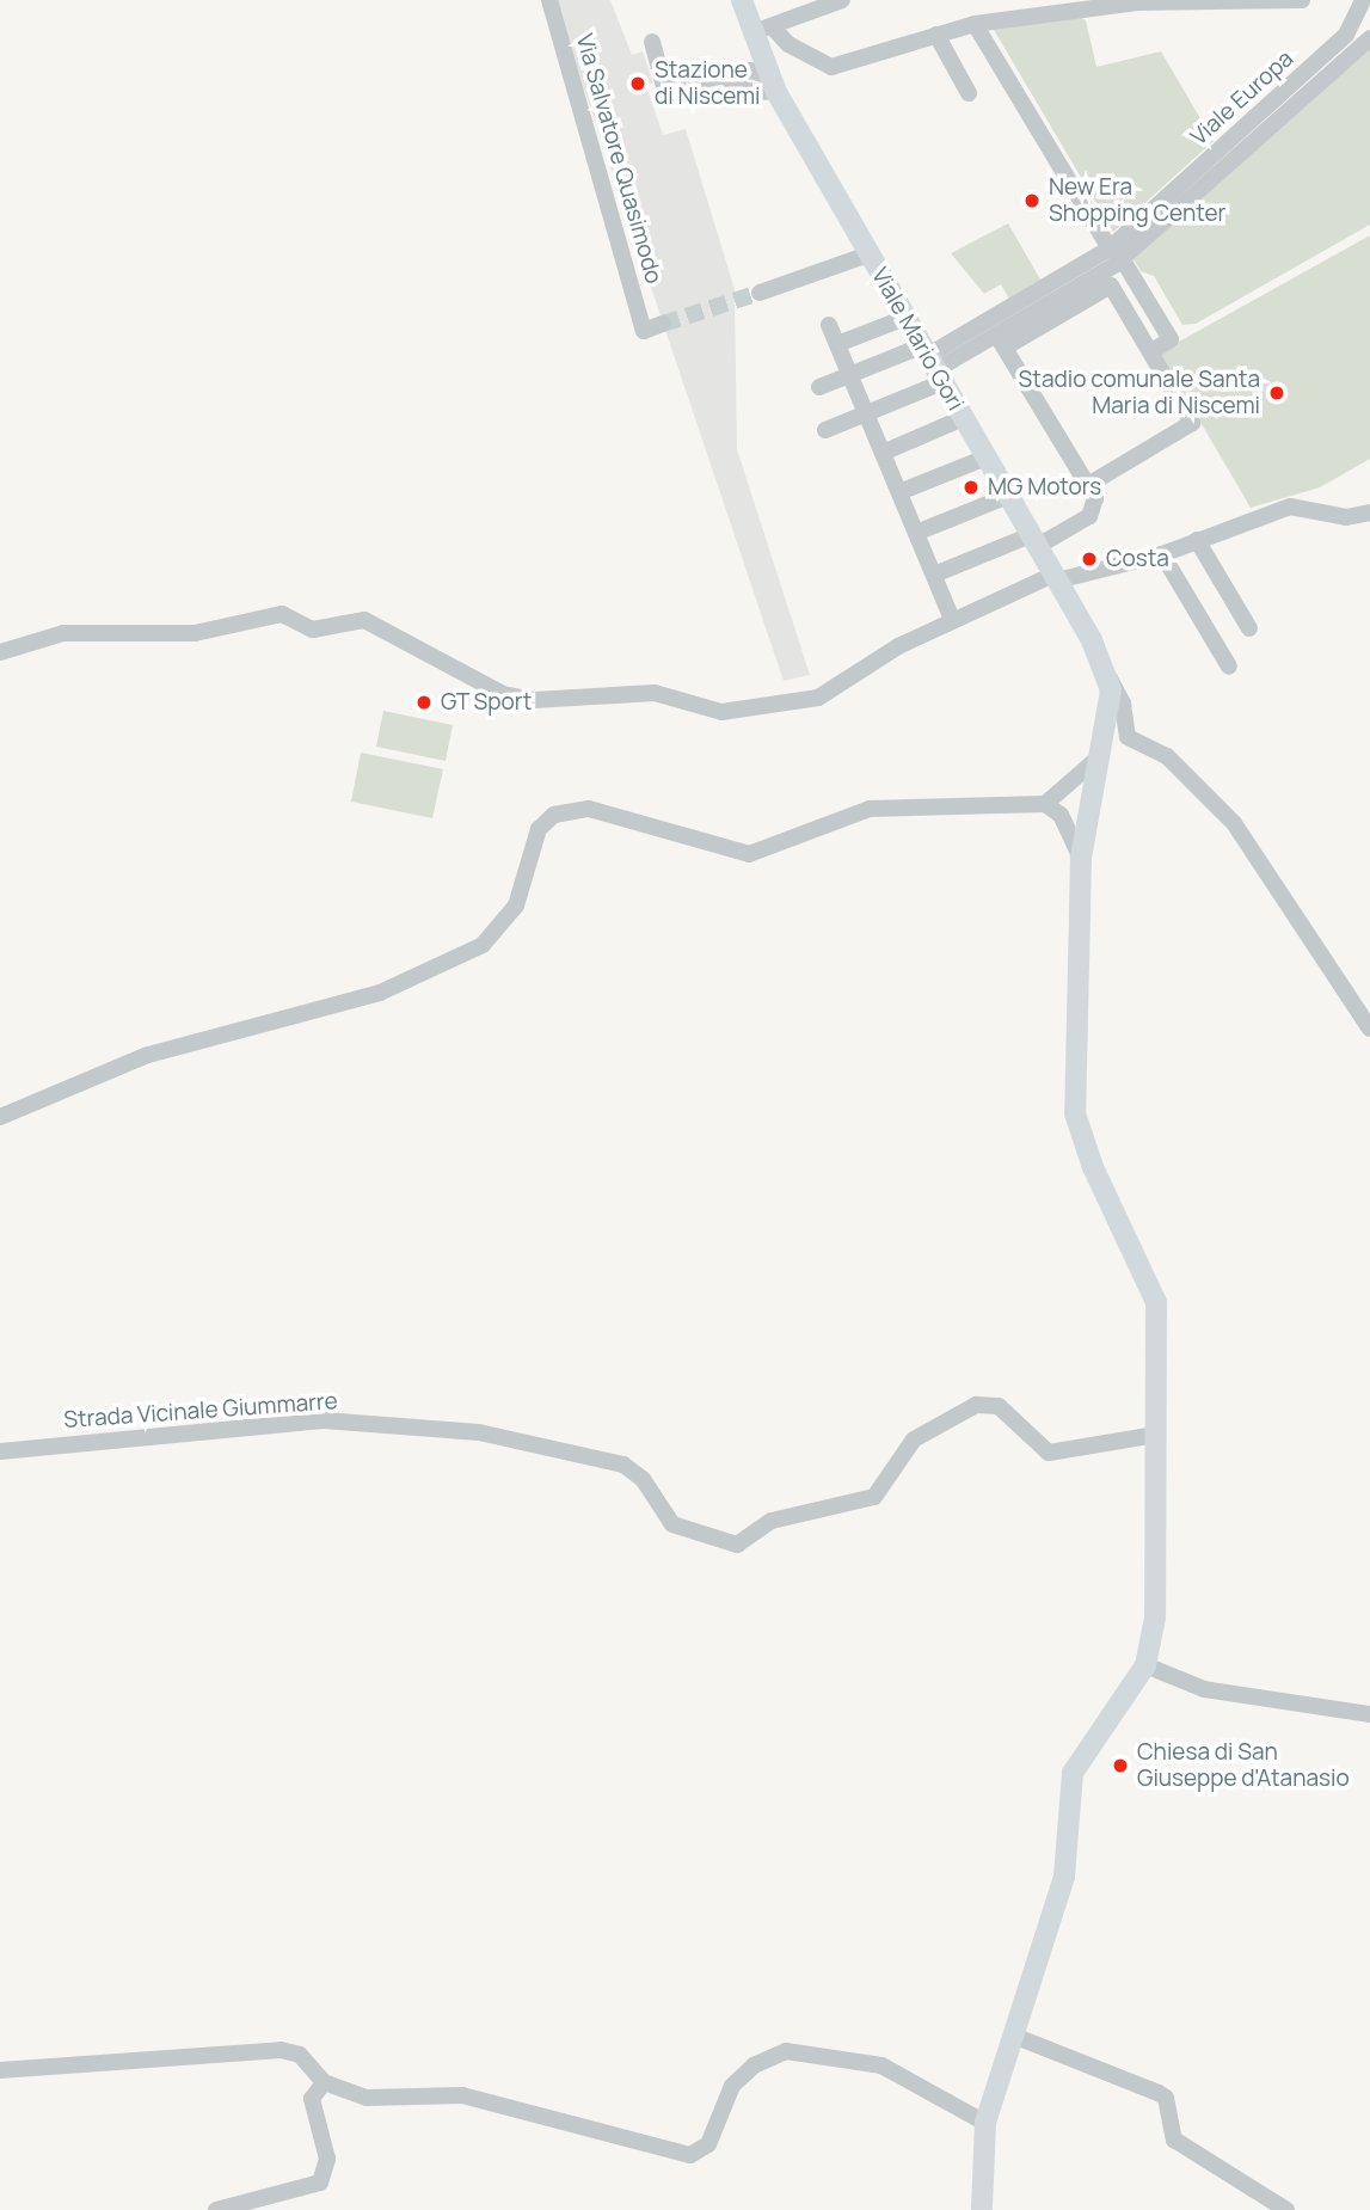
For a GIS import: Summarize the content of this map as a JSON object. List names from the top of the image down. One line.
{"streets":{"main road":["Viale Mario Gori"],"street":["Viale Europa","Via Salvatore Quasimodo","Strada Vicinale Giummarre"]},"crossings":[["Viale Europa","Viale Mario Gori"]],"places":["Stazione di Niscemi","New Era Shopping Center","Stadio comunale Santa Maria di Niscemi","MG Motors","Costa","GT Sport","Chiesa di San Giuseppe d'Atanasio"]}
